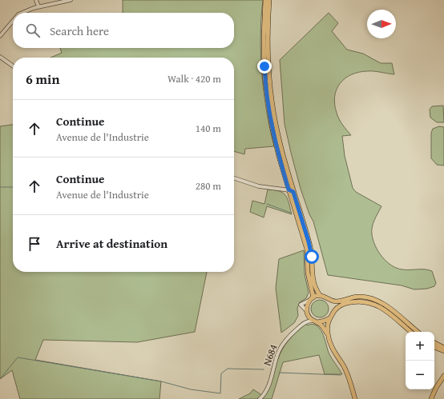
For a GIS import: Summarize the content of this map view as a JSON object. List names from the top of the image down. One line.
{"streets":{"street":["N684"]},"north":"right","page":{"search":"Search here","heading":["6 min","Walk · 420 m"],"list":[["Continue","Avenue de l'Industrie","140 m"],["Continue","Avenue de l'Industrie","280 m"],"Arrive at destination"],"map_buttons":["+","−"]}}
